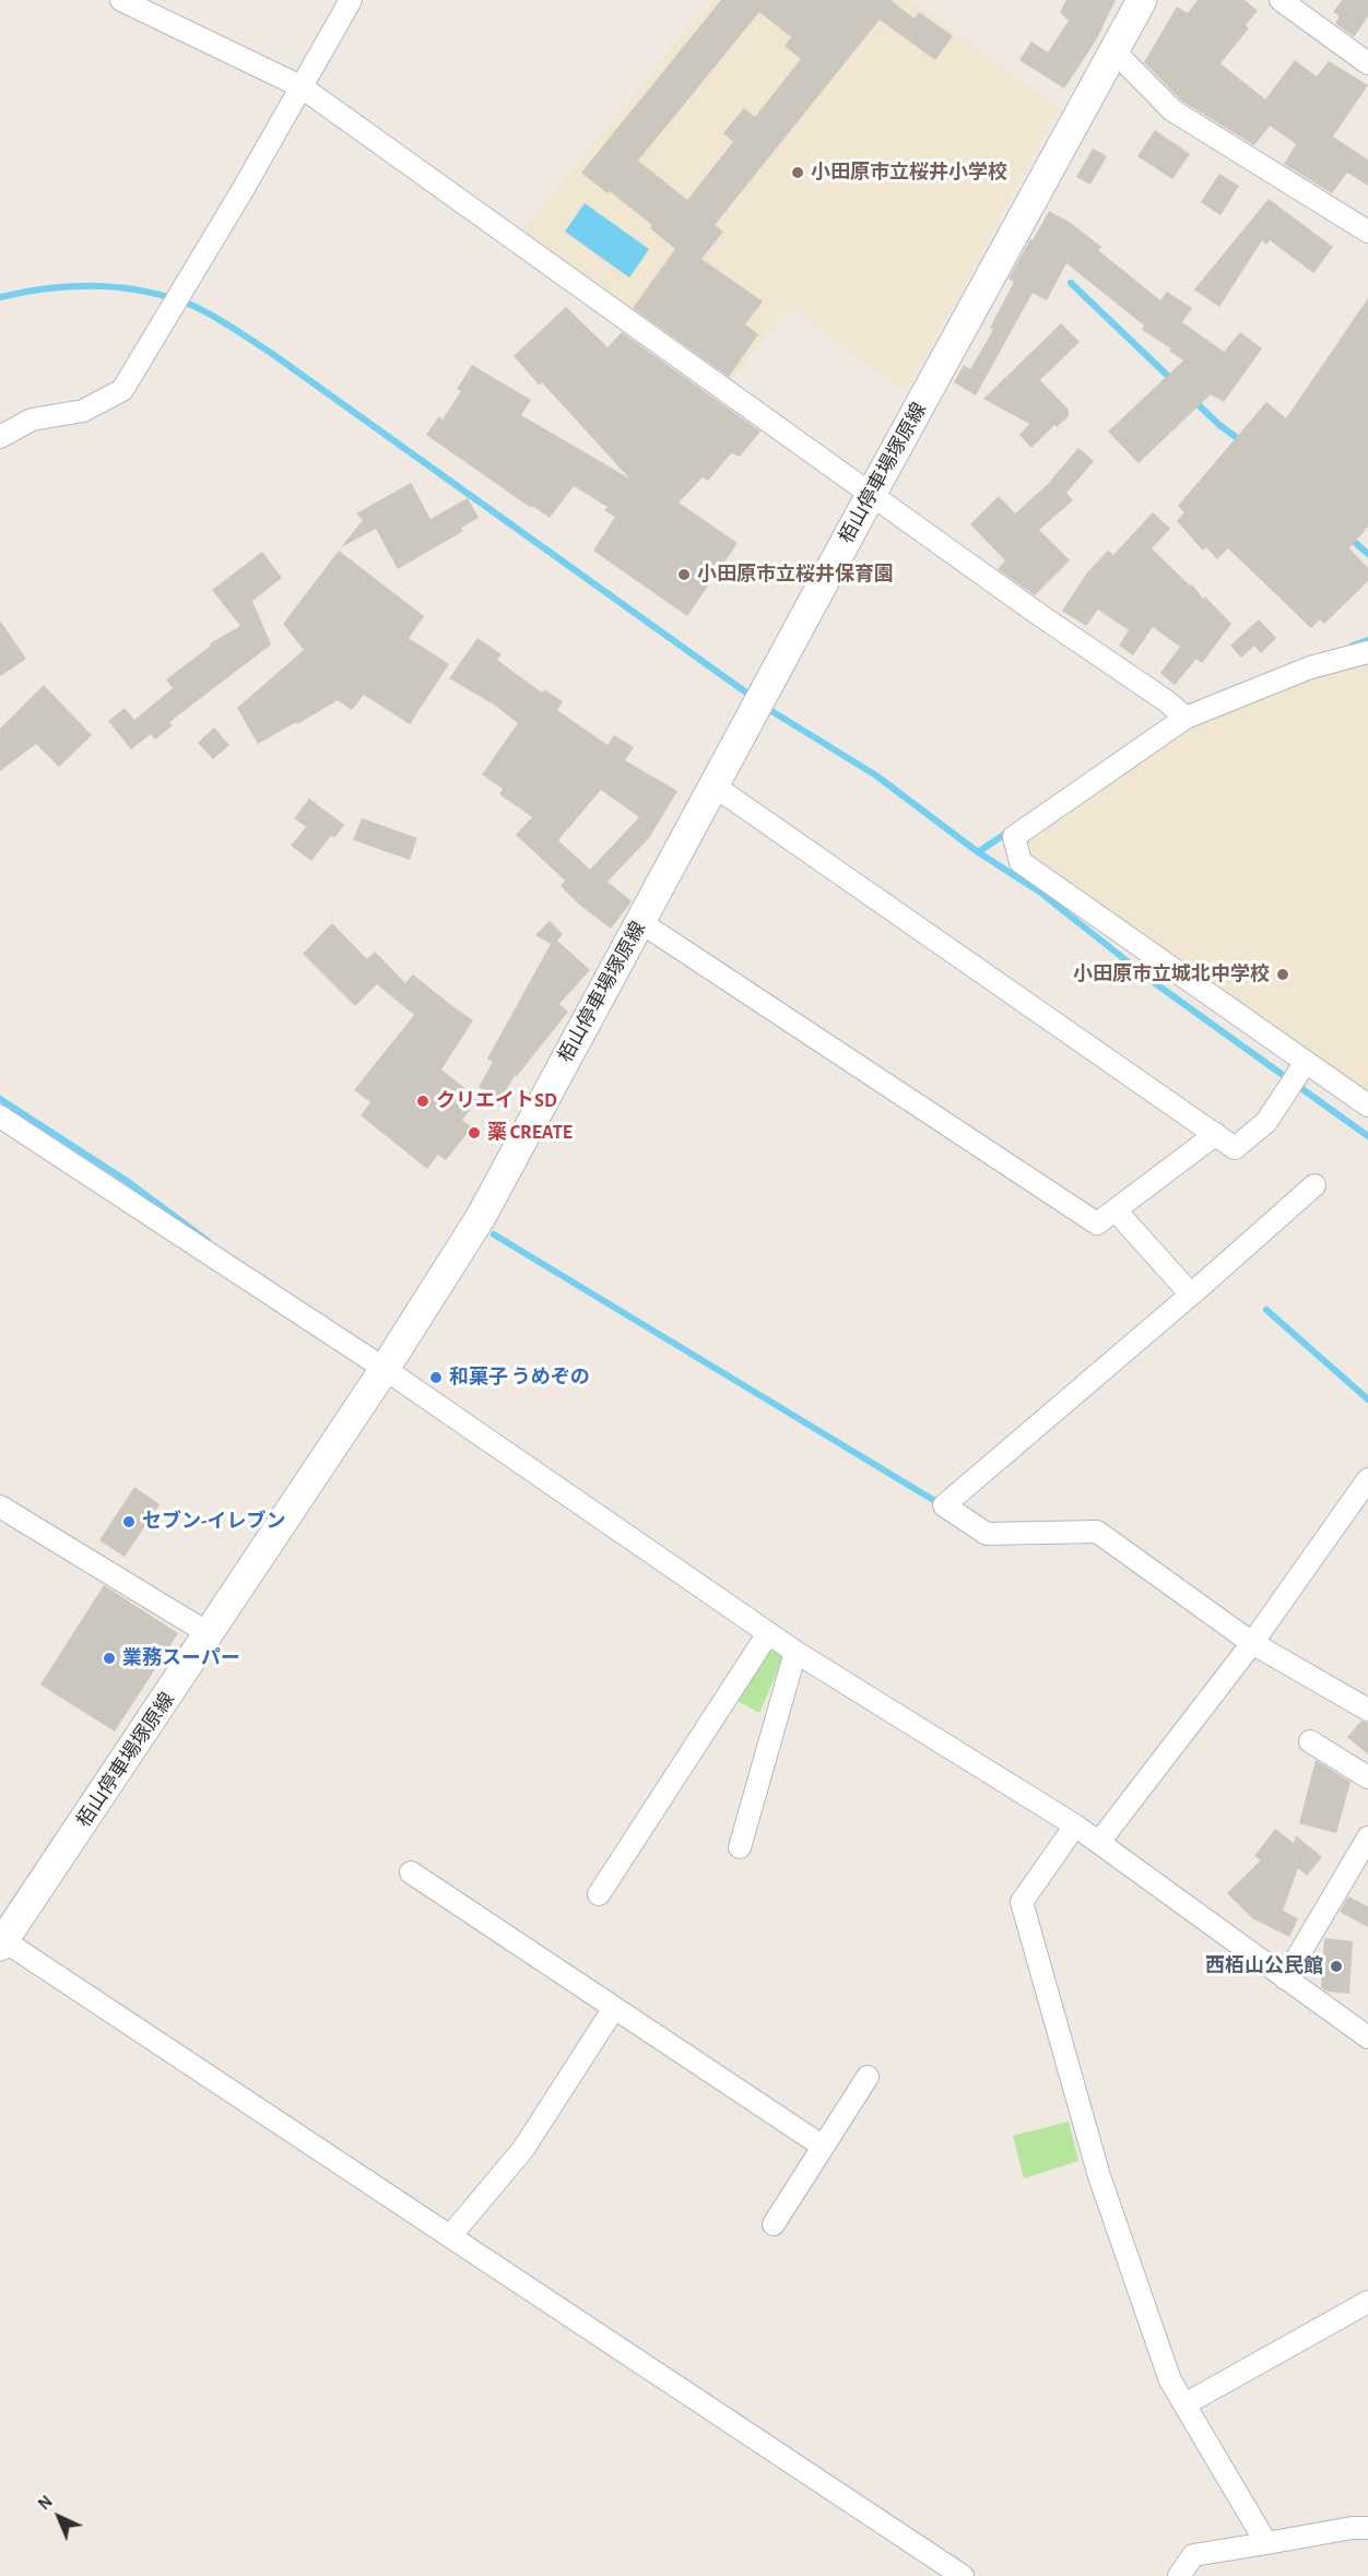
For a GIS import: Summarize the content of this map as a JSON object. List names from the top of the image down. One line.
{"streets":{"main road":["栢山停車場塚原線"]},"places":["小田原市立桜井小学校","小田原市立桜井保育園","小田原市立城北中学校","クリエイトSD","薬 CREATE","和菓子 うめぞの","セブン-イレブン","業務スーパー","西栢山公民館"],"north":"top left"}
